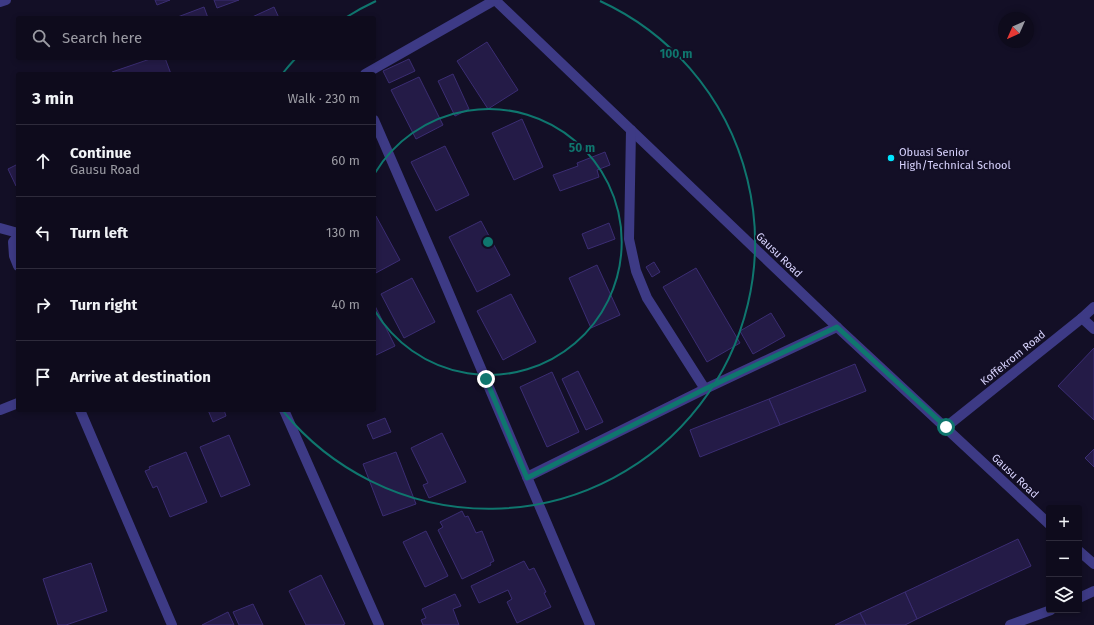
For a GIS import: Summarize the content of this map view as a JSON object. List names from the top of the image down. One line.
{"streets":{"street":["Gausu Road","Koffekrom Road"]},"crossings":[["Gausu Road","Koffekrom Road"]],"places":["Obuasi Senior High/Technical School"],"north":"bottom left","page":{"search":"Search here","heading":["3 min","Walk · 230 m"],"list":[["Continue","Gausu Road","60 m"],["Turn left","130 m"],["Turn right","40 m"],"Arrive at destination"],"map_buttons":["+","−"]},"rings":["100 m","50 m"]}
